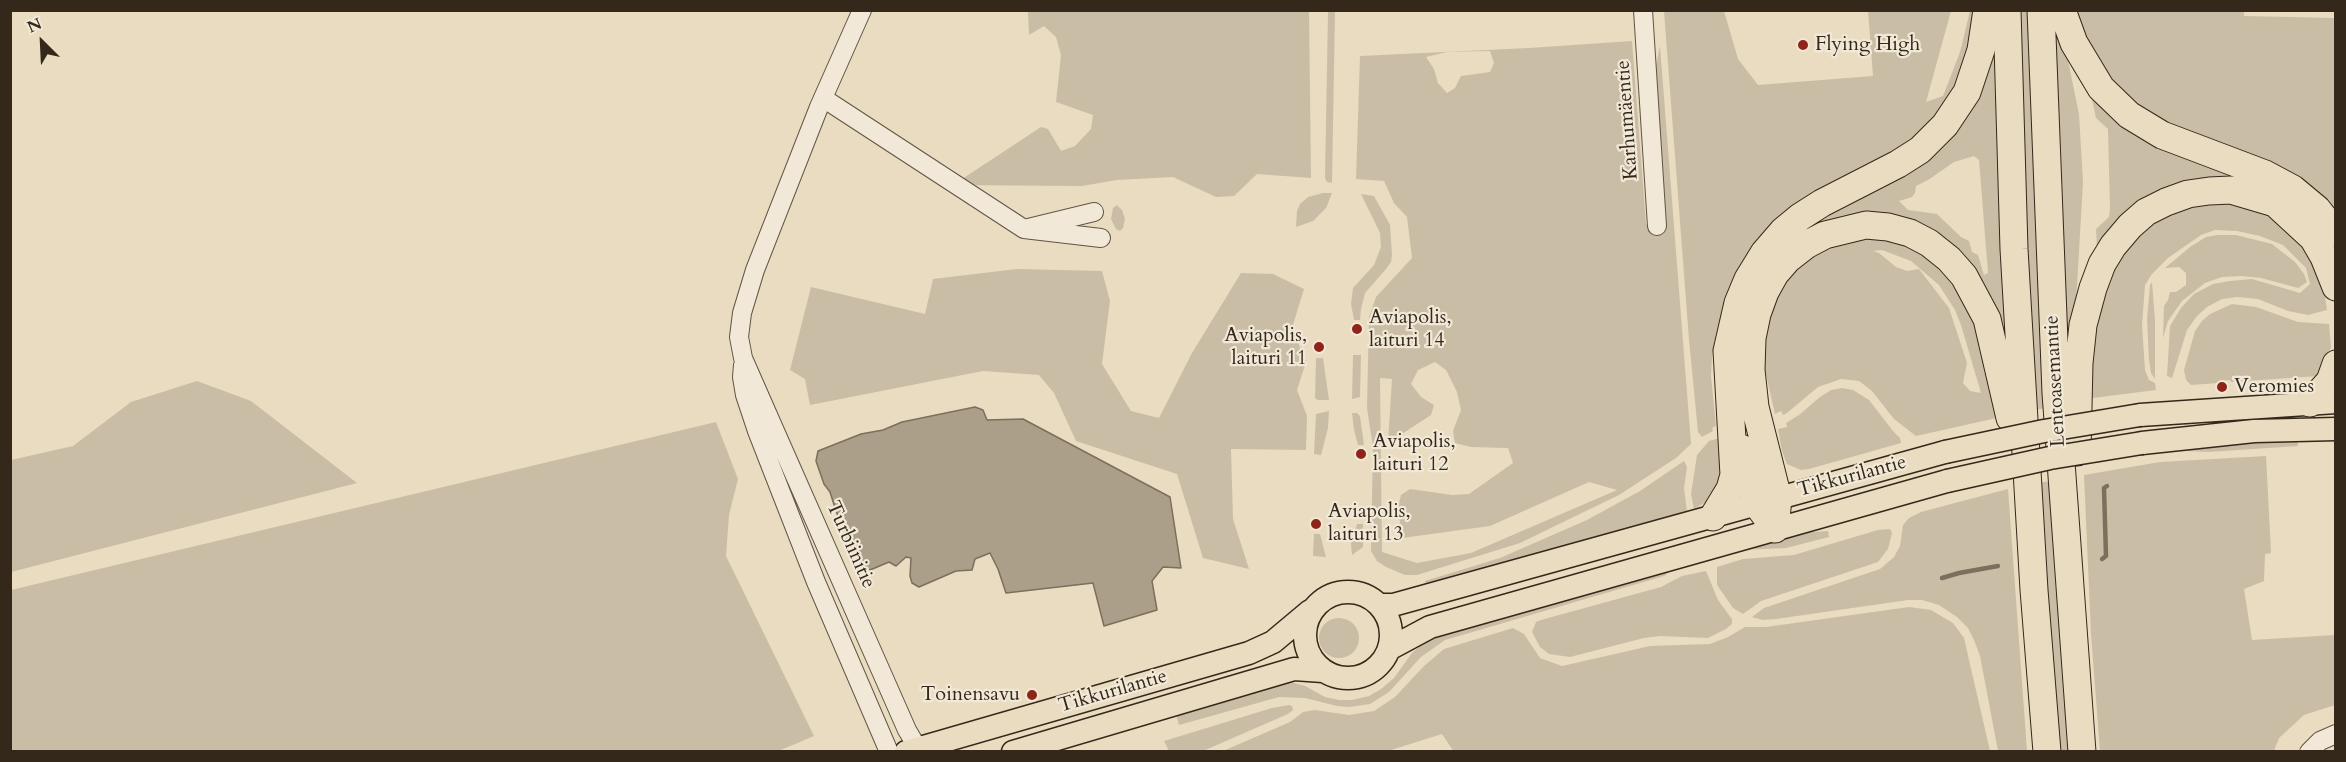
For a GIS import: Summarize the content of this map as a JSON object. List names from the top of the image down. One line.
{"streets":{"highway":["Lentoasemantie"],"main road":["Tikkurilantie"],"street":["Karhumäentie","Turbiinitie"]},"crossings":[["Tikkurilantie","Turbiinitie"]],"places":["Flying High","Aviapolis, laituri 14","Aviapolis, laituri 11","Veromies","Aviapolis, laituri 12","Aviapolis, laituri 13","Toinensavu"],"north":"top left"}
